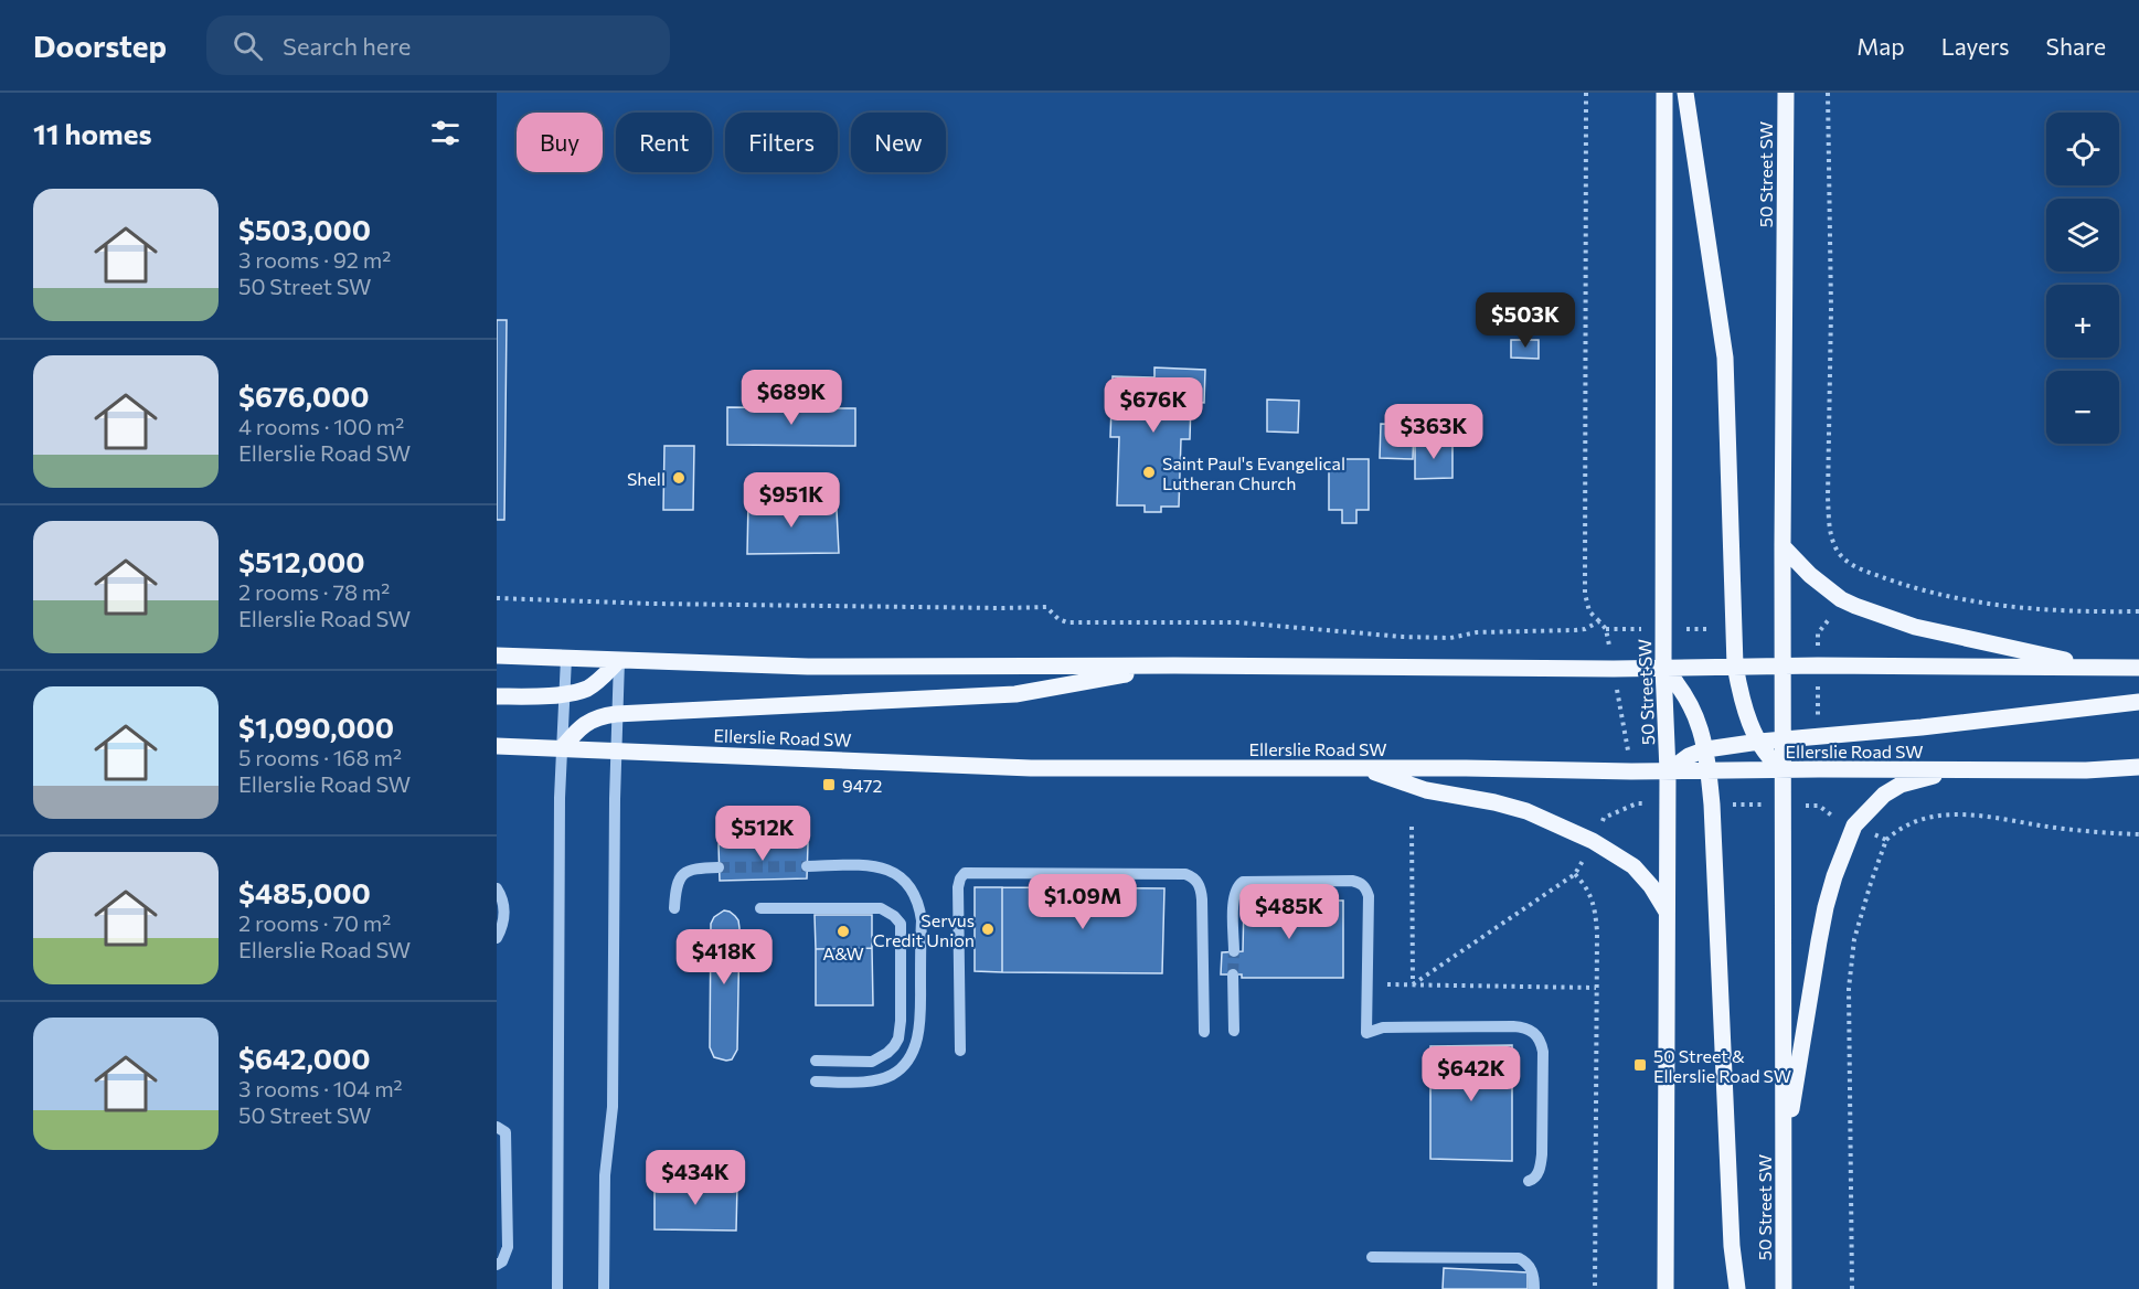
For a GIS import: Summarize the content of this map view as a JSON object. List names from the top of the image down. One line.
{"streets":{"main road":["50 Street SW","Ellerslie Road SW"]},"crossings":[["50 Street SW","Ellerslie Road SW"]],"places":{"other":["Saint Paul's Evangelical Lutheran Church","Shell","Servus Credit Union","A&W"],"transit":["9472","50 Street & Ellerslie Road SW"]},"page":{"header":"Doorstep","search":"Search here","nav":["Map","Layers","Share"],"heading":"11 homes","map_buttons":["+","−"],"chip":["Buy","Rent","Filters","New"],"list":[{"name":"$503,000","note":"3 rooms · 92 m² · 50 Street SW"},{"name":"$676,000","note":"4 rooms · 100 m² · Ellerslie Road SW"},{"name":"$512,000","note":"2 rooms · 78 m² · Ellerslie Road SW"},{"name":"$1,090,000","note":"5 rooms · 168 m² · Ellerslie Road SW"},{"name":"$485,000","note":"2 rooms · 70 m² · Ellerslie Road SW"},{"name":"$642,000","note":"3 rooms · 104 m² · 50 Street SW"}],"price":["$503K","$689K","$676K","$363K","$951K","$512K","$1.09M","$485K","$418K","$642K","$434K"]}}
